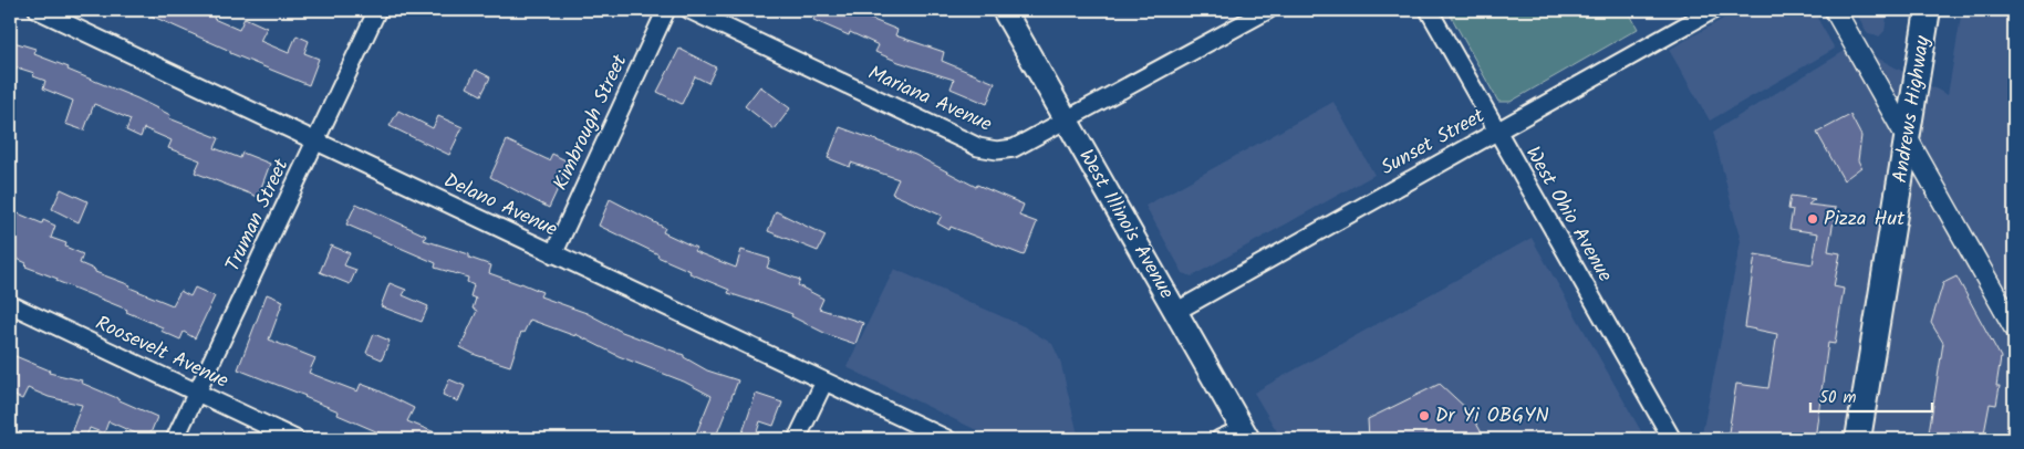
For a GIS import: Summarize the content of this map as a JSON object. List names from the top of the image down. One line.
{"streets":{"main road":["Andrews Highway","West Illinois Avenue"],"street":["Mariana Avenue","Kimbrough Street","Sunset Street","Delano Avenue","West Ohio Avenue","Truman Street","Roosevelt Avenue"]},"crossings":[["Mariana Avenue","West Illinois Avenue"],["Kimbrough Street","Delano Avenue"],["Sunset Street","West Ohio Avenue"],["Sunset Street","West Illinois Avenue"],["Delano Avenue","Truman Street"],["Truman Street","Roosevelt Avenue"]],"places":["Pizza Hut","Dr Yi OBGYN"],"scale_bar":"50 m"}
